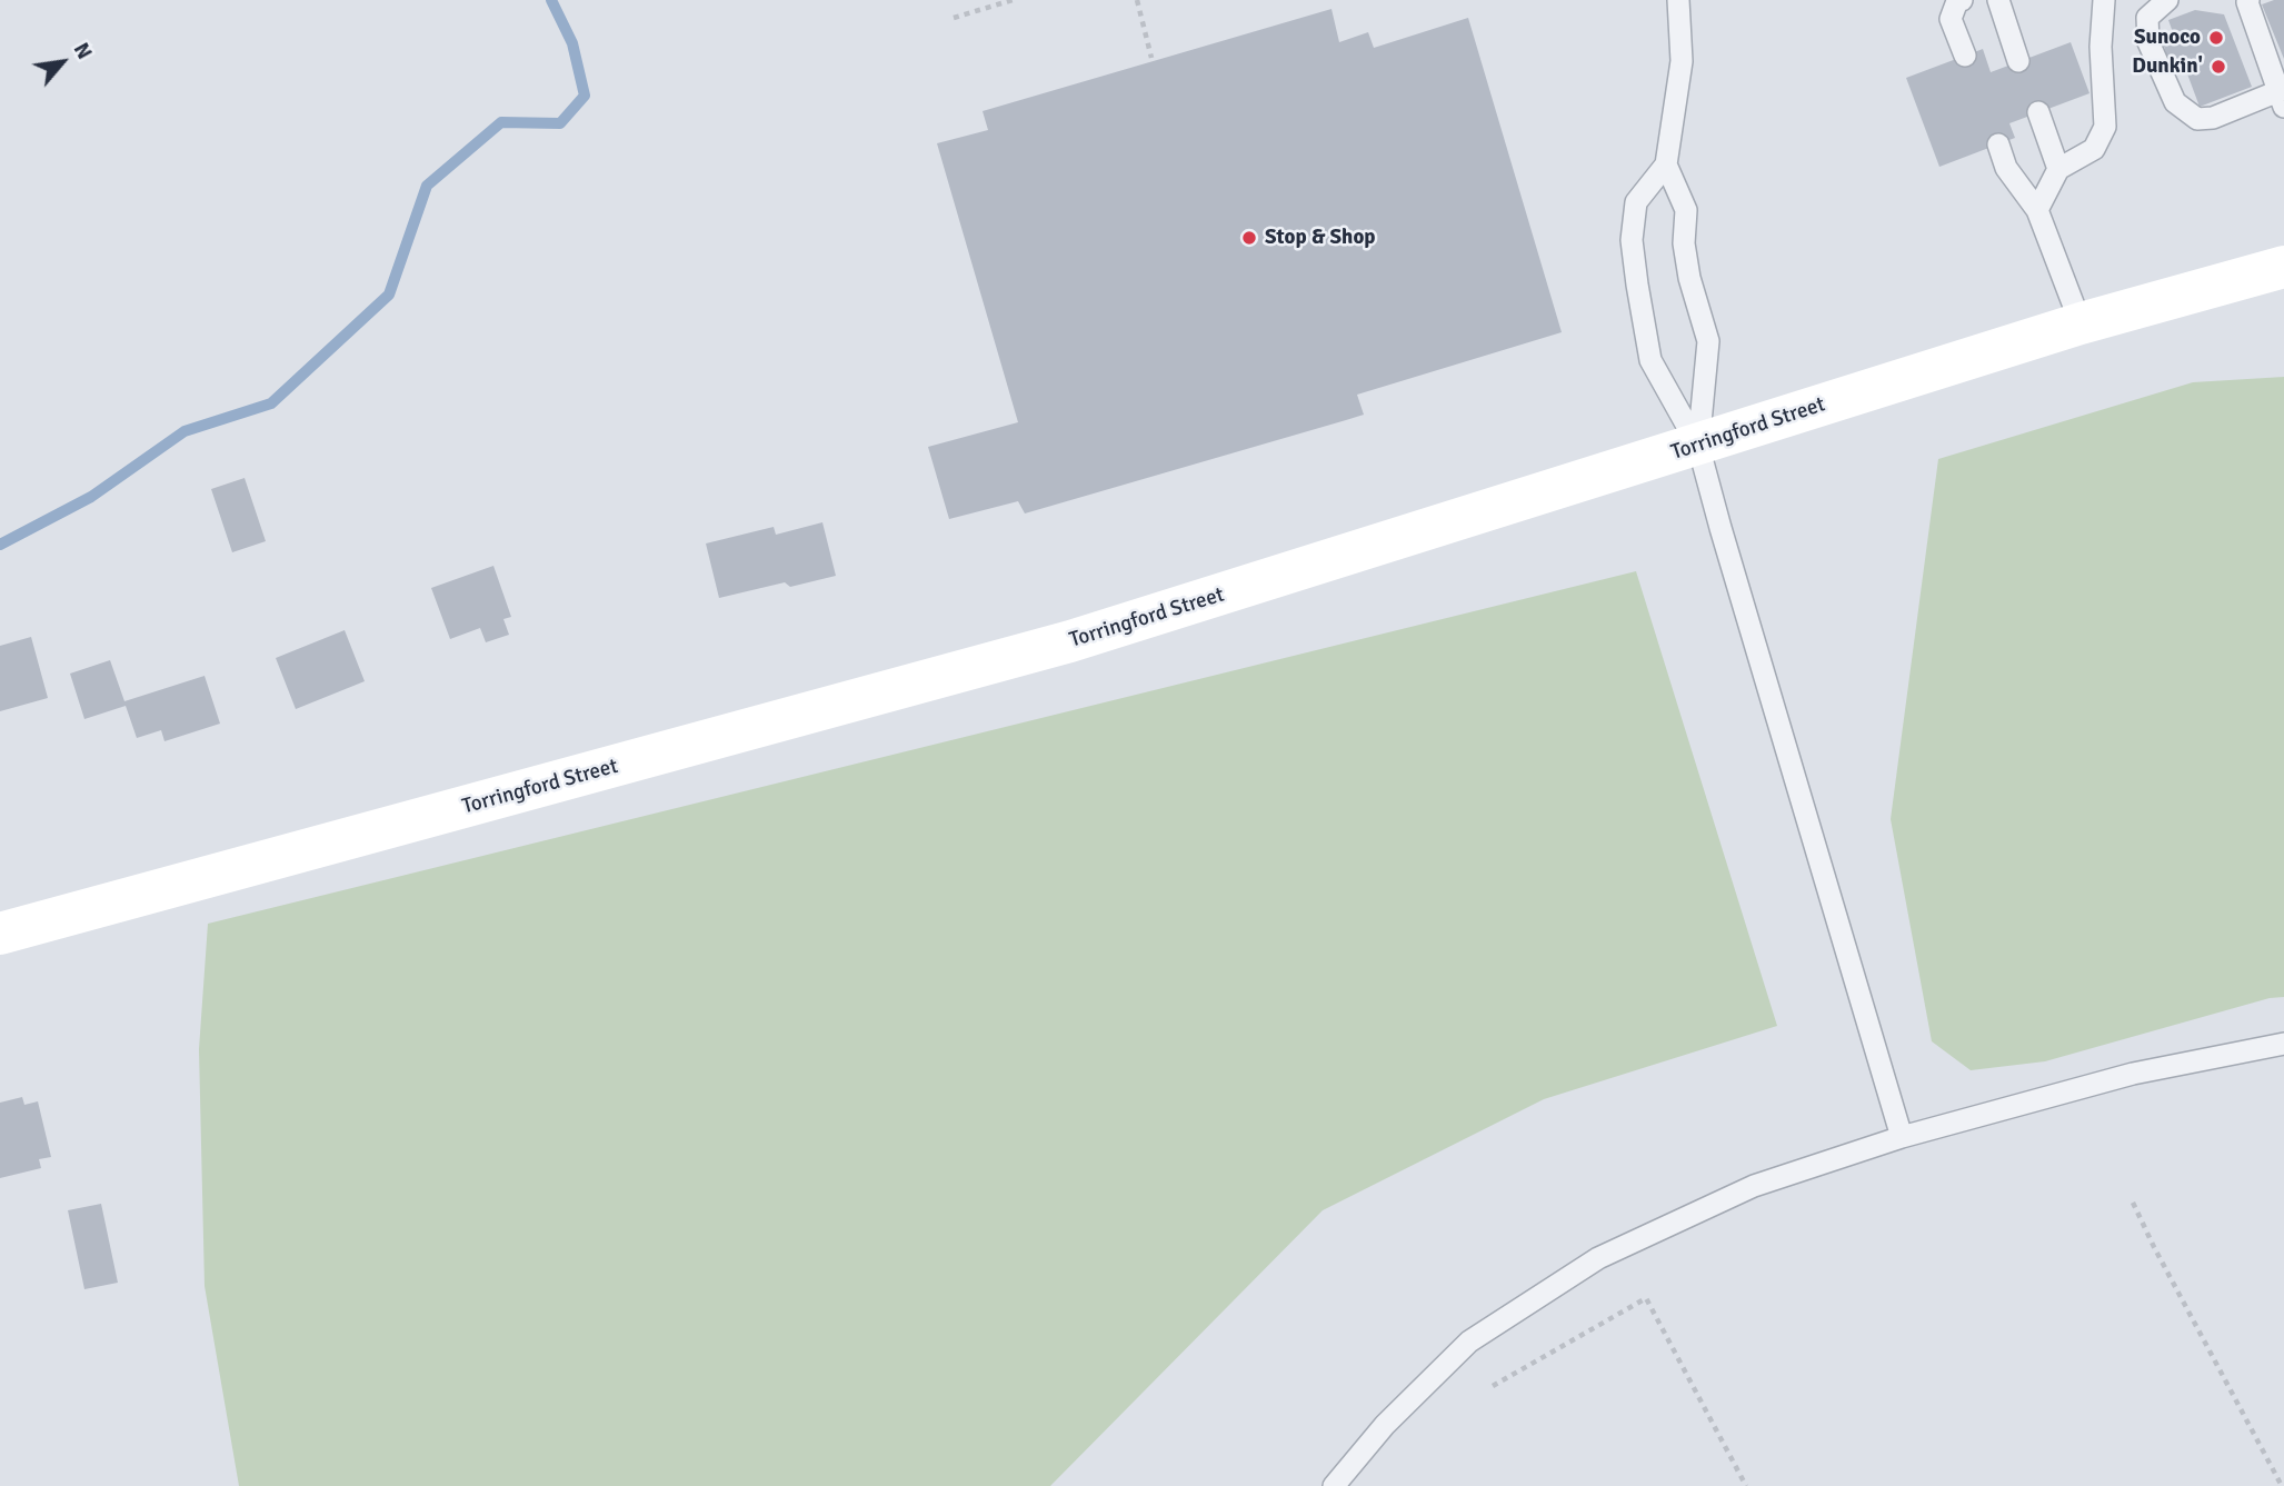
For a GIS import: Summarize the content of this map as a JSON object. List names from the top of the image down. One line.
{"streets":{"main road":["Torringford Street"]},"places":["Sunoco","Dunkin'","Stop & Shop"],"north":"top right"}
